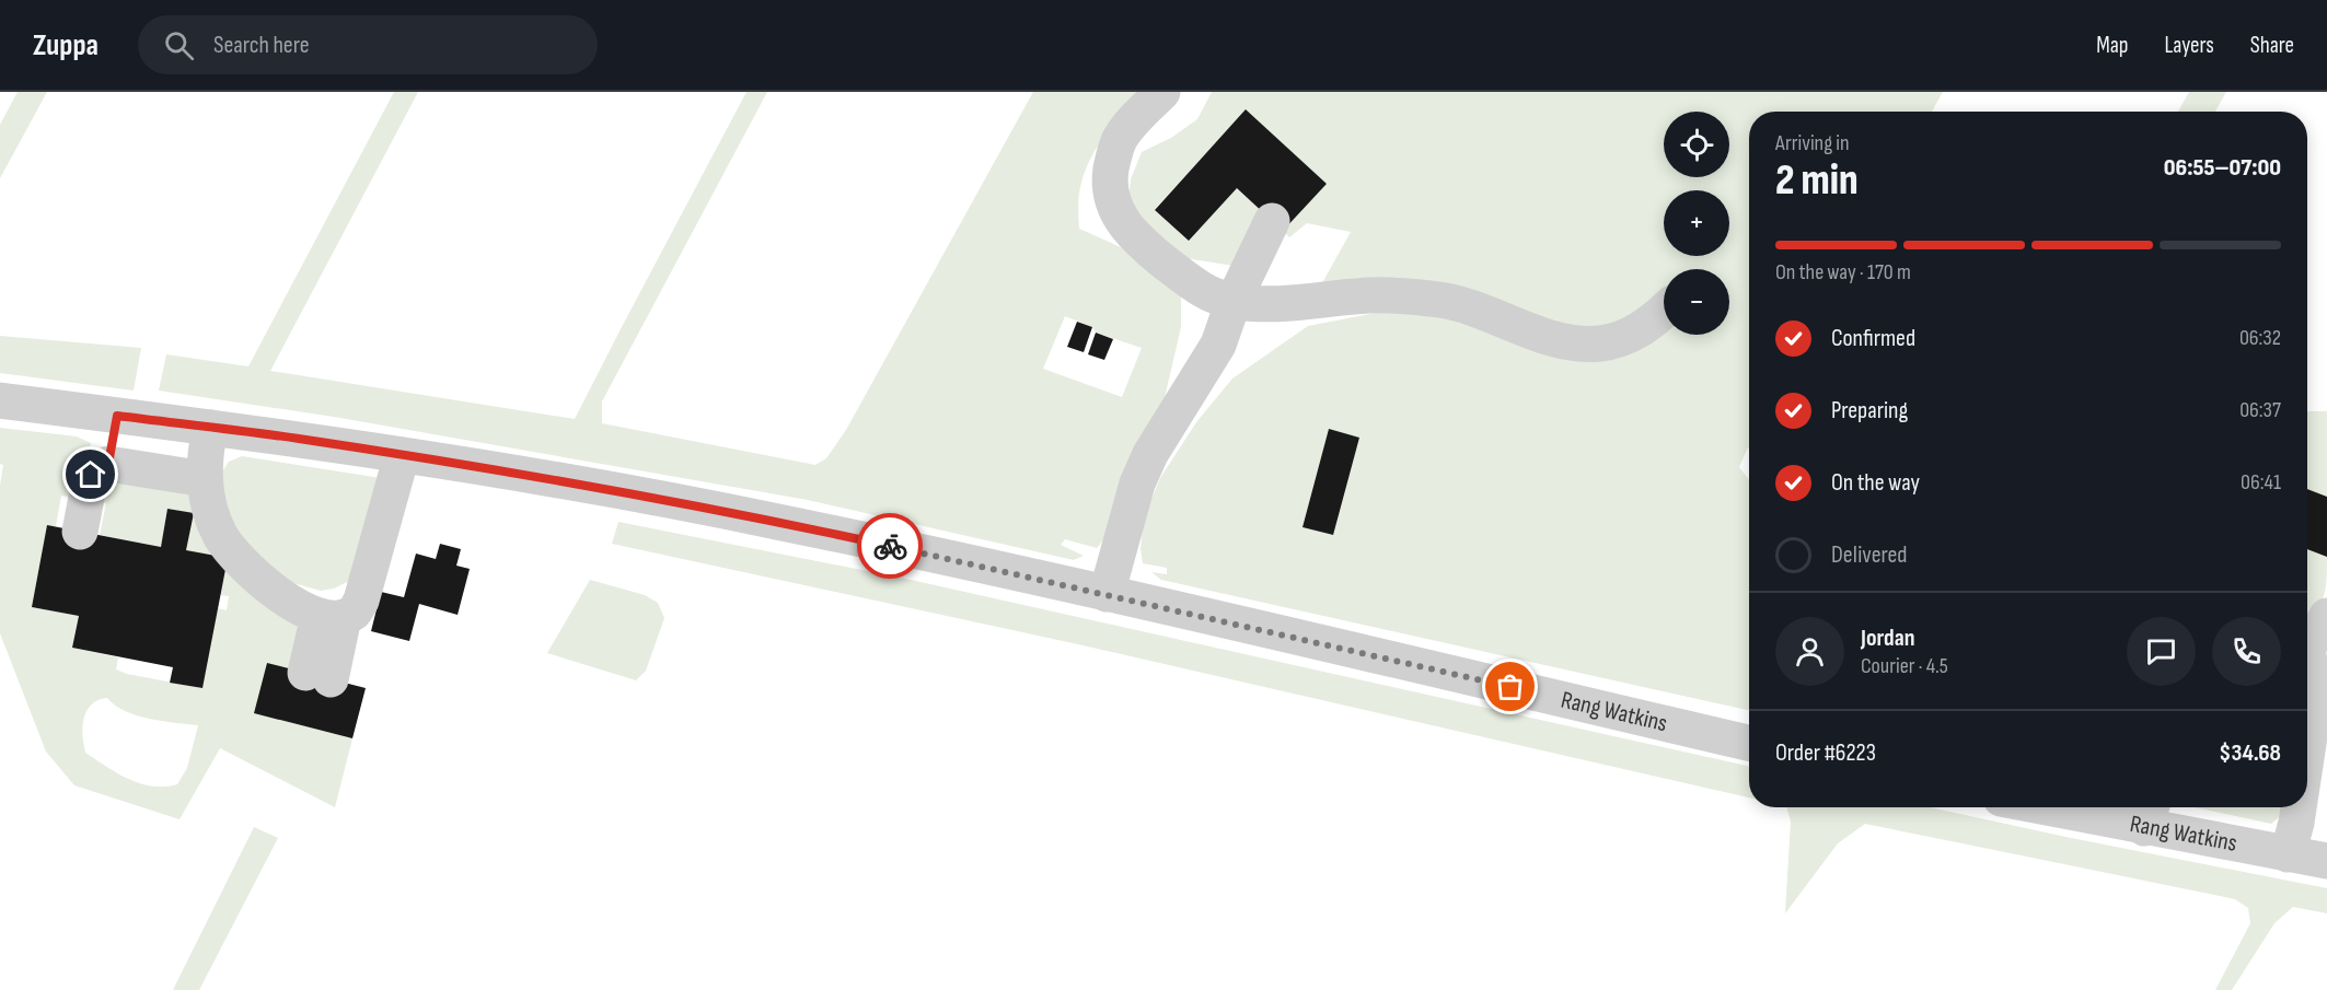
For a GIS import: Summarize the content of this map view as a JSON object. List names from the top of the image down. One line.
{"streets":{"street":["Rang Watkins"]},"page":{"header":"Zuppa","search":"Search here","nav":["Map","Layers","Share"],"map_buttons":["+","−"],"heading":["2 min","Arriving in","06:55–07:00"],"panel":["Jordan","Courier · 4.5","Order #6223","$34.68"],"bar":"On the way · 170 m","list":[["Confirmed","06:32"],["Preparing","06:37"],["On the way","06:41"],"Delivered"]}}
